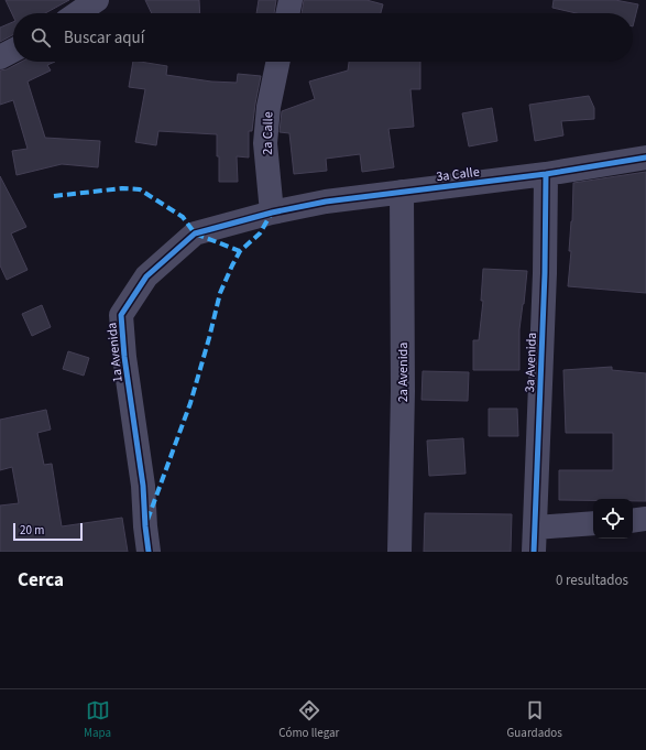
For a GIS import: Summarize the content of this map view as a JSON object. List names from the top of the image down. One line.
{"streets":{"street":["2a Calle","3a Calle","1a Avenida","3a Avenida","2a Avenida"]},"crossings":[["2a Calle","3a Calle"],["2a Calle","1a Avenida"],["3a Calle","1a Avenida"],["3a Calle","3a Avenida"],["3a Calle","2a Avenida"]],"scale_bar":"20 m","page":{"search":"Buscar aquí","scale":"20 m","heading":["Cerca","0 resultados"],"nav":["Mapa","Cómo llegar","Guardados"]}}
